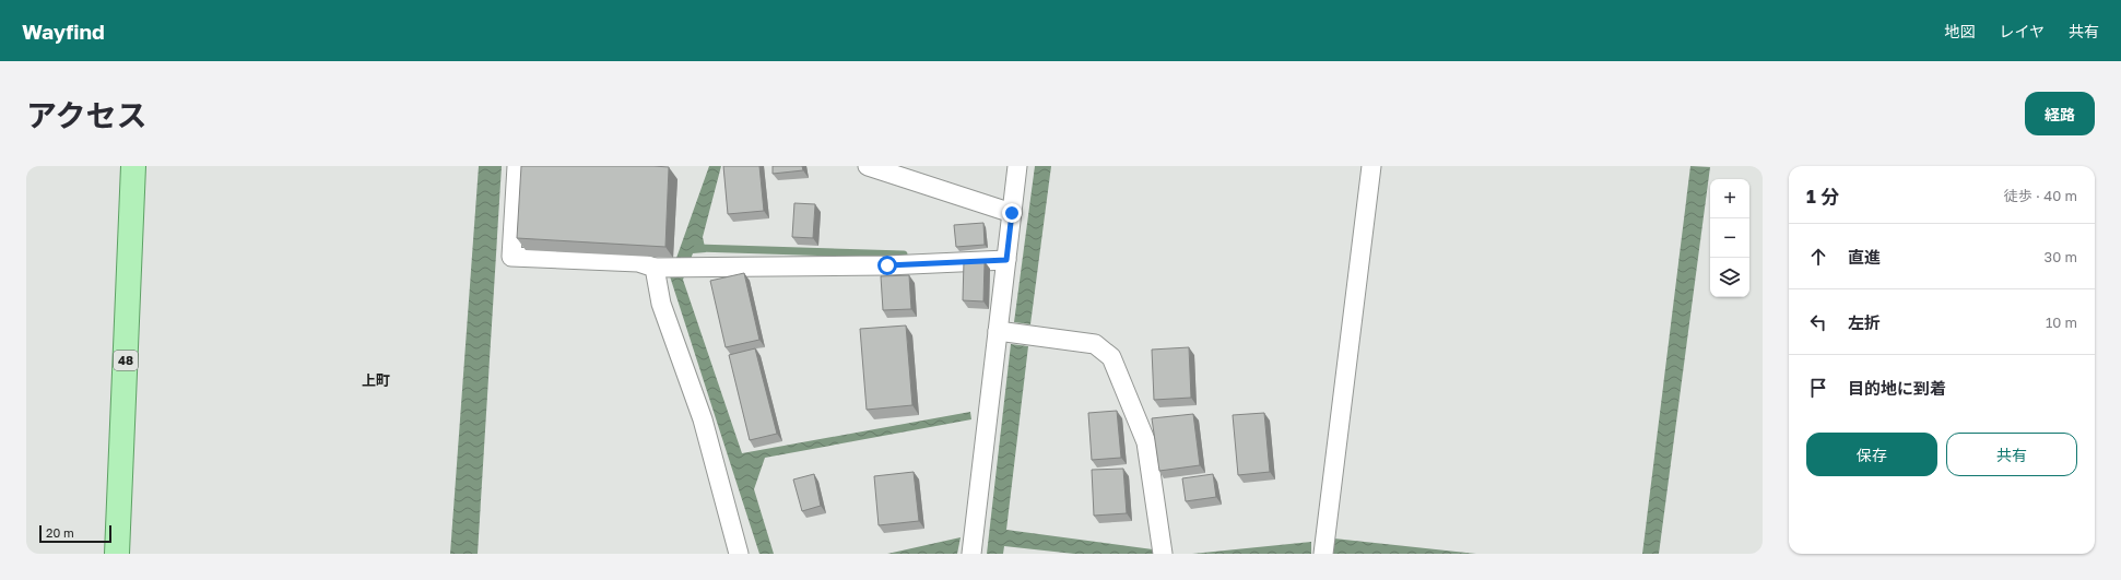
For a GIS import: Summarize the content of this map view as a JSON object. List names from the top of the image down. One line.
{"streets":{"main road":["48"]},"districts":["上町"],"scale_bar":"20 m","page":{"header":"Wayfind","nav":["地図","レイヤ","共有"],"title":"アクセス","buttons":["経路",["保存","共有"]],"heading":["1 分","徒歩 · 40 m"],"map_buttons":["+","−"],"list":[["直進","30 m"],["左折","10 m"],"目的地に到着"],"scale":"20 m"}}
